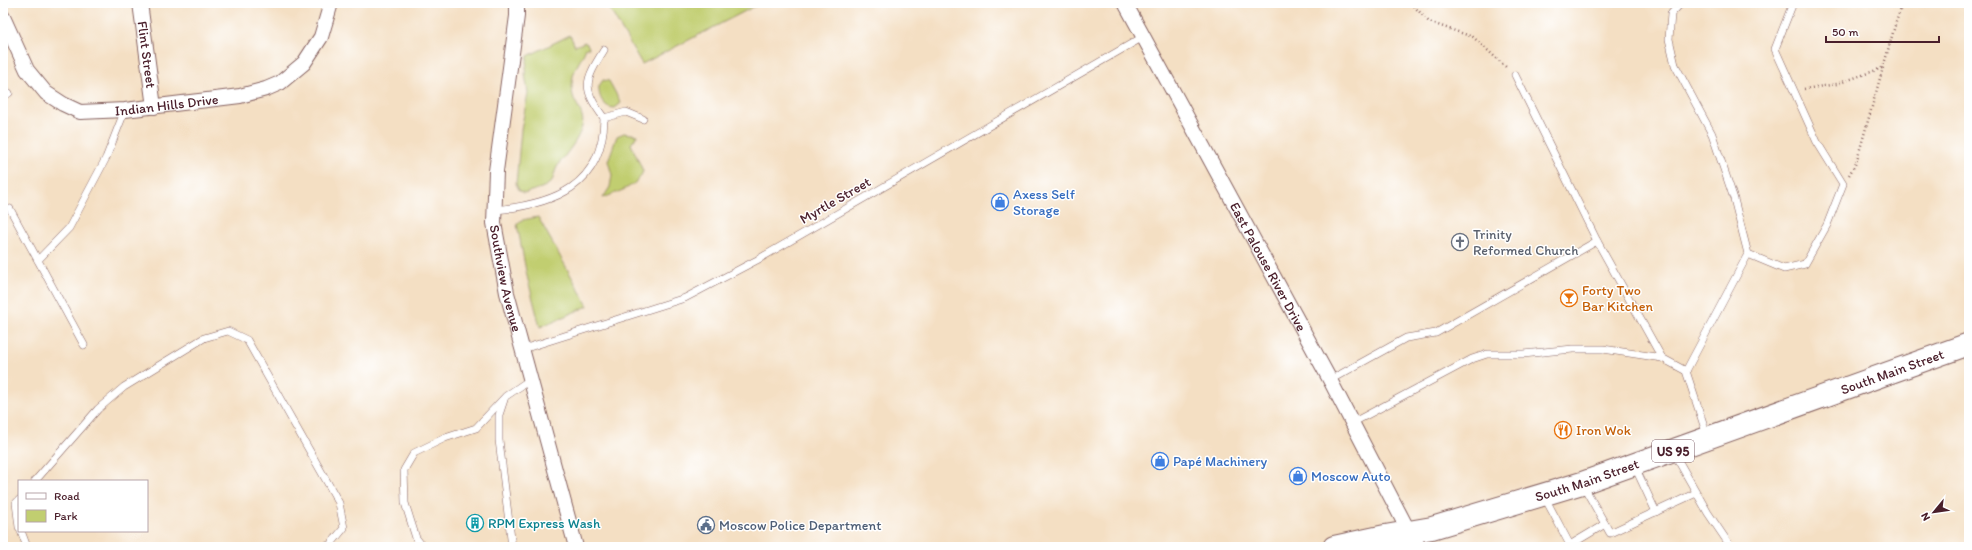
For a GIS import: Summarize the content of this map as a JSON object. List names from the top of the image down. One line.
{"streets":{"highway":["South Main Street","US 95"],"street":["Flint Street","Indian Hills Drive","East Palouse River Drive","Southview Avenue"],"lane":["Myrtle Street"]},"crossings":[["Flint Street","Indian Hills Drive"],["Myrtle Street","East Palouse River Drive"],["Myrtle Street","Southview Avenue"],["East Palouse River Drive","South Main Street"]],"places":{"shop":["Axess Self Storage","Papé Machinery","Moscow Auto"],"church":["Trinity Reformed Church"],"bar":["Forty Two Bar Kitchen"],"restaurant":["Iron Wok"],"building":["RPM Express Wash"],"public building":["Moscow Police Department"]},"legend":["Road","Park"],"scale_bar":"50 m","north":"bottom left"}
